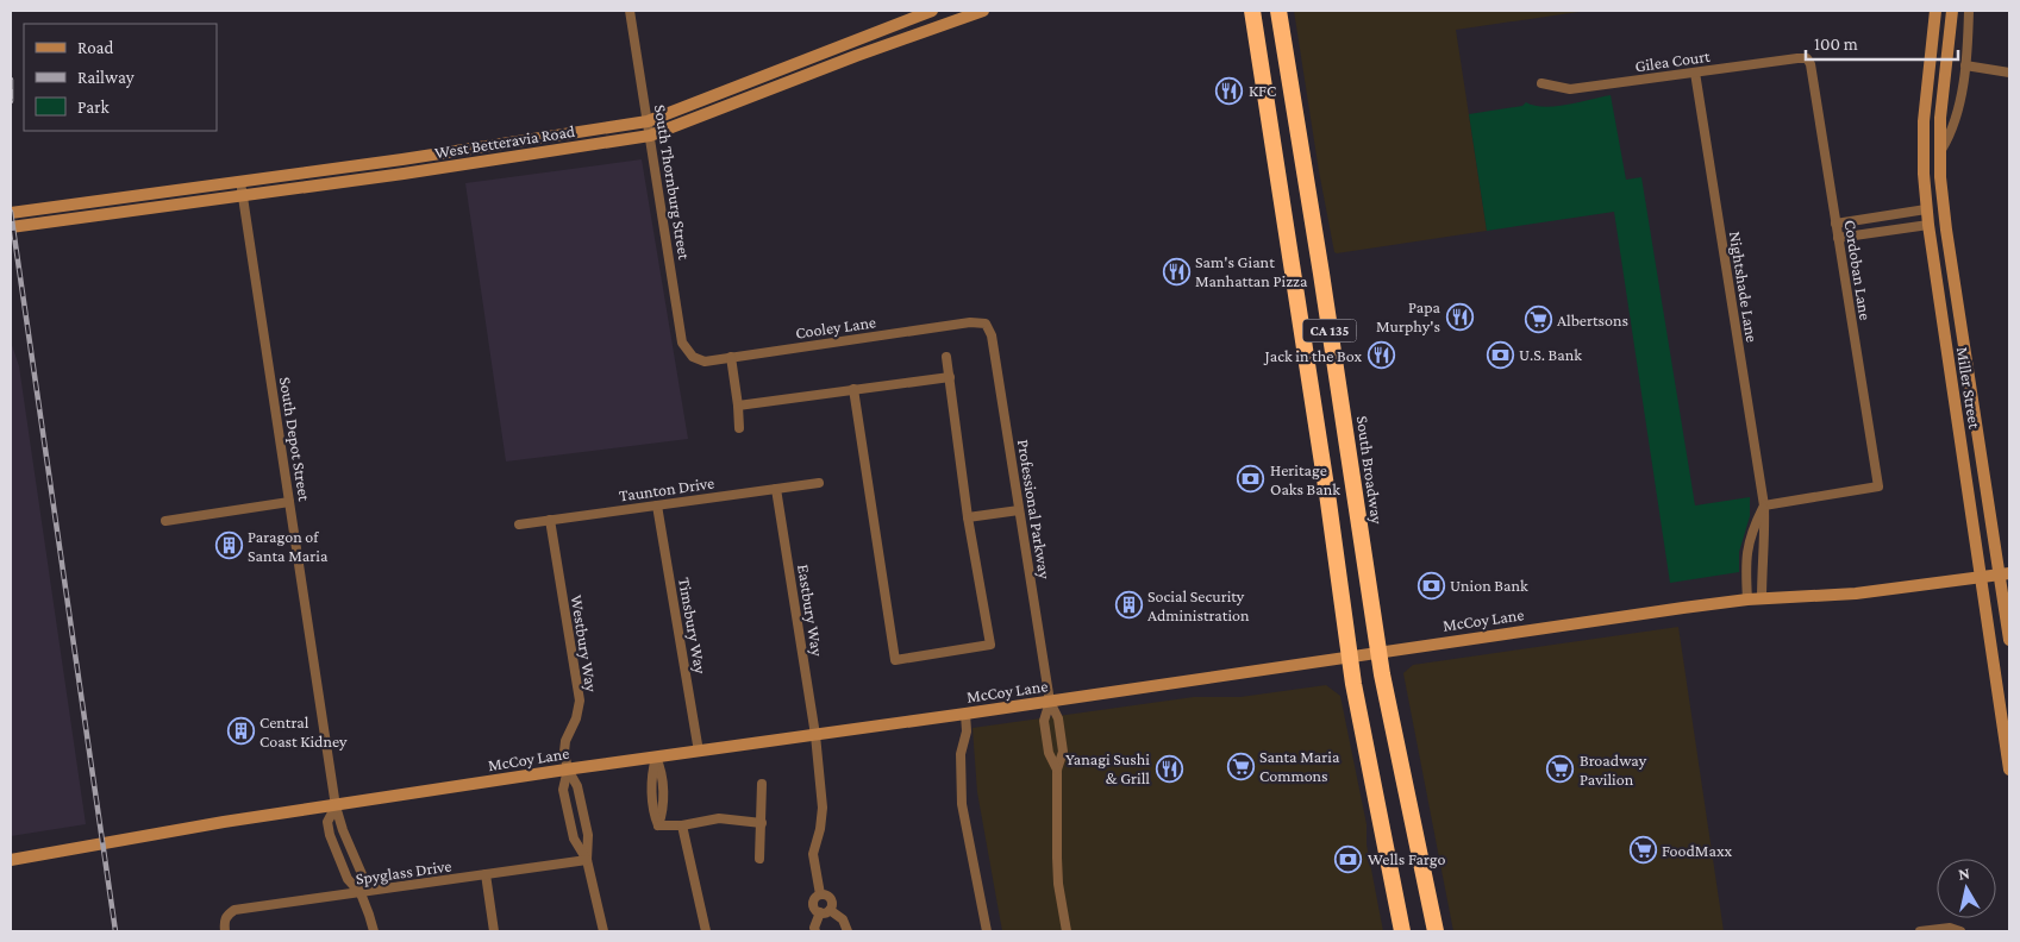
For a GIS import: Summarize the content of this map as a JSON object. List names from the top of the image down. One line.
{"streets":{"highway":["CA 135","South Broadway"],"street":["Gilea Court","West Betteravia Road","South Thornburg Street","Cordoban Lane","Nightshade Lane","Cooley Lane","Miller Street","South Depot Street","Taunton Drive","Professional Parkway","Eastbury Way","McCoy Lane","Timsbury Way","Westbury Way","Spyglass Drive"]},"crossings":[["Gilea Court","Cordoban Lane"],["Gilea Court","Nightshade Lane"],["West Betteravia Road","South Thornburg Street"],["West Betteravia Road","South Depot Street"],["South Thornburg Street","Cooley Lane"],["Cordoban Lane","Nightshade Lane"],["Nightshade Lane","McCoy Lane"],["Cooley Lane","Professional Parkway"],["CA 135","McCoy Lane"],["Miller Street","McCoy Lane"],["South Depot Street","McCoy Lane"],["South Broadway","McCoy Lane"],["Taunton Drive","Eastbury Way"],["Taunton Drive","Timsbury Way"],["Taunton Drive","Westbury Way"],["Professional Parkway","McCoy Lane"],["Eastbury Way","McCoy Lane"],["McCoy Lane","Timsbury Way"],["McCoy Lane","Westbury Way"]],"places":{"restaurant":["KFC","Sam's Giant Manhattan Pizza","Papa Murphy's","Jack in the Box","Yanagi Sushi & Grill"],"supermarket":["Albertsons","Santa Maria Commons","Broadway Pavilion","FoodMaxx"],"bank":["U.S. Bank","Heritage Oaks Bank","Union Bank","Wells Fargo"],"building":["Paragon of Santa Maria","Social Security Administration","Central Coast Kidney"]},"legend":["Road","Railway","Park"],"scale_bar":"100 m","north":"top"}
